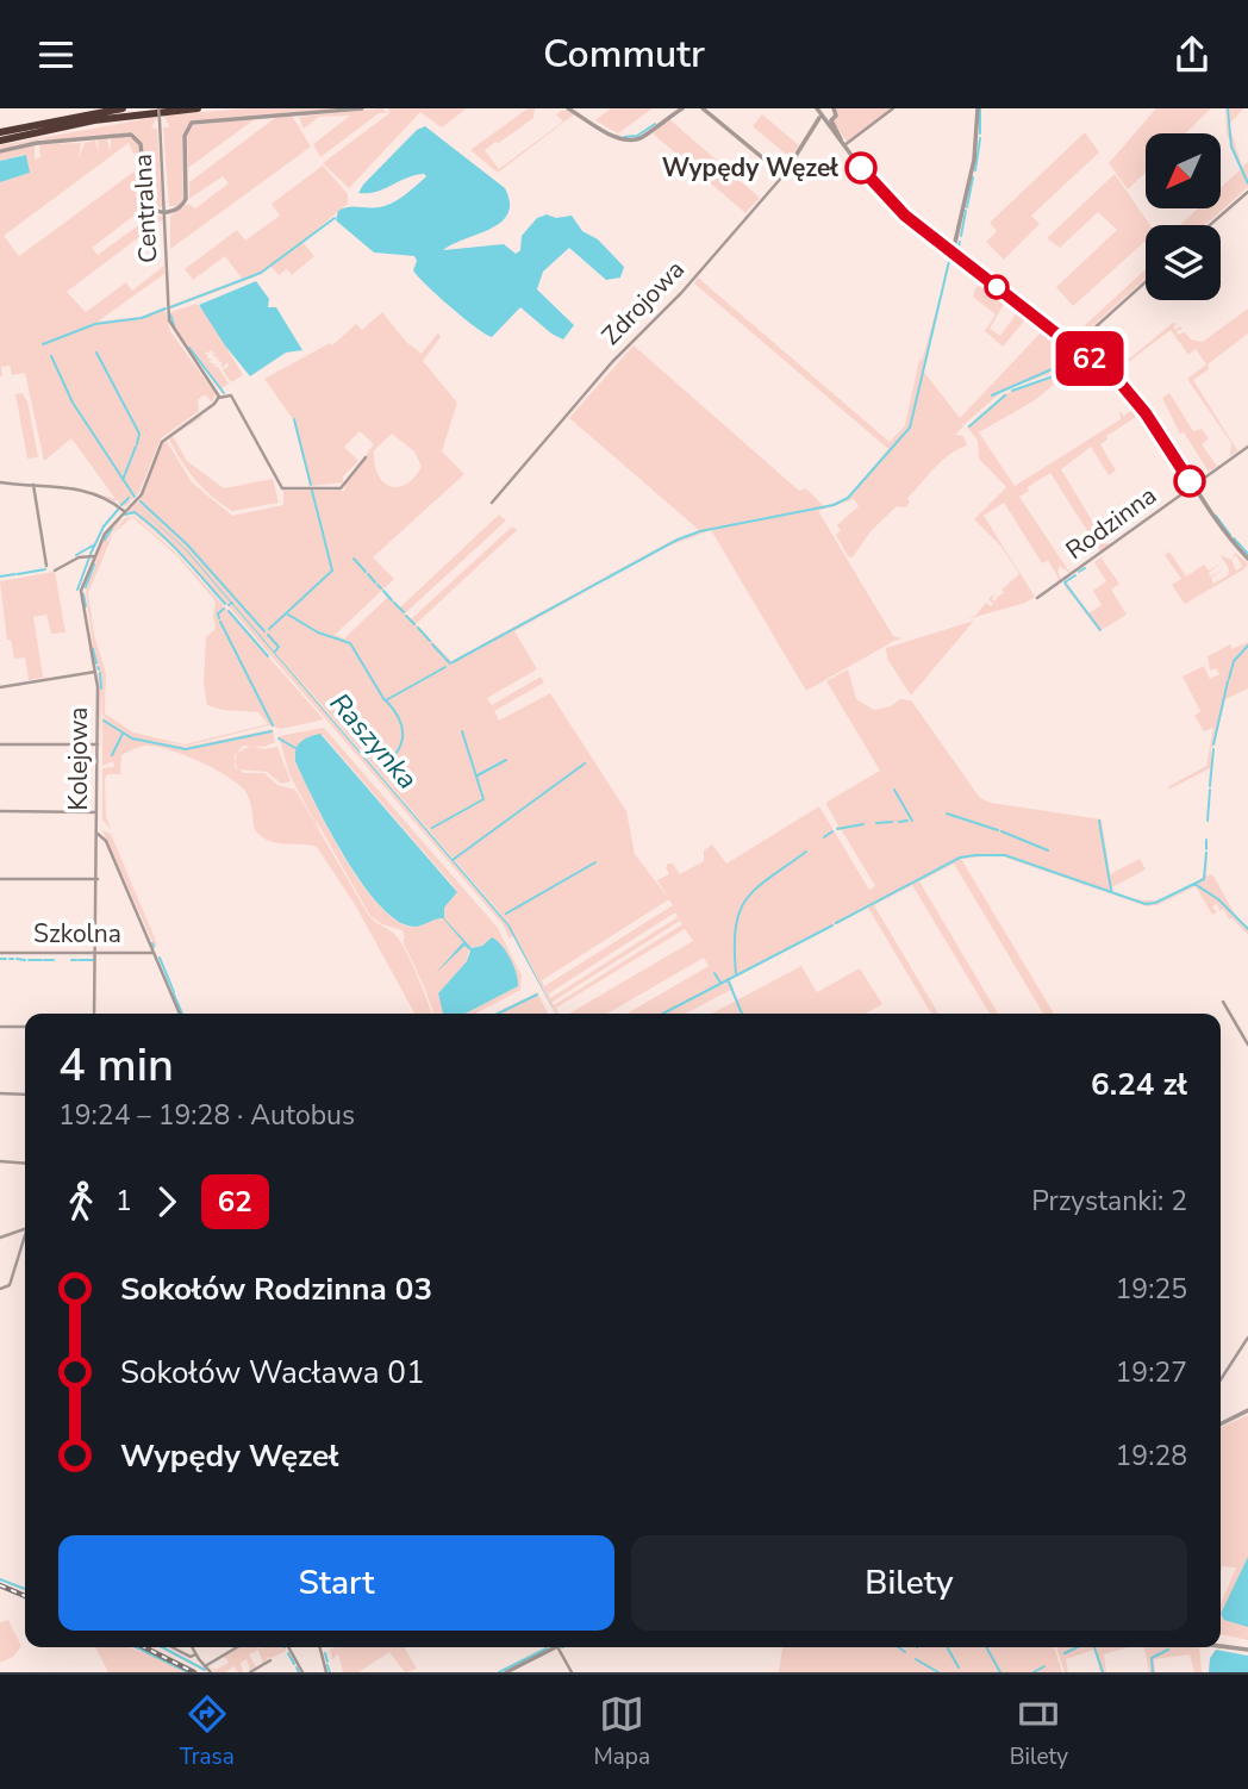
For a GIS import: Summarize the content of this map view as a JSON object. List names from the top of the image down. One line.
{"streets":{"street":["Centralna","Zdrojowa","Rodzinna","Kolejowa","Szkolna"]},"crossings":[["Centralna","Kolejowa"],["Kolejowa","Szkolna"]],"water":["Raszynka"],"places":["Wypędy Węzeł"],"lines":["bus line 62"],"north":"bottom left","page":{"header":"Commutr","on_map":"62","heading":["4 min","19:24 – 19:28 · Autobus","6.24 zł"],"legs":["1","62","Przystanki: 2"],"list":[{"name":"Sokołów Rodzinna 03","value":"19:25"},{"name":"Sokołów Wacława 01","value":"19:27"},{"name":"Wypędy Węzeł","value":"19:28"}],"buttons":["Start","Bilety"],"tabs":["Trasa","Mapa","Bilety"]}}
